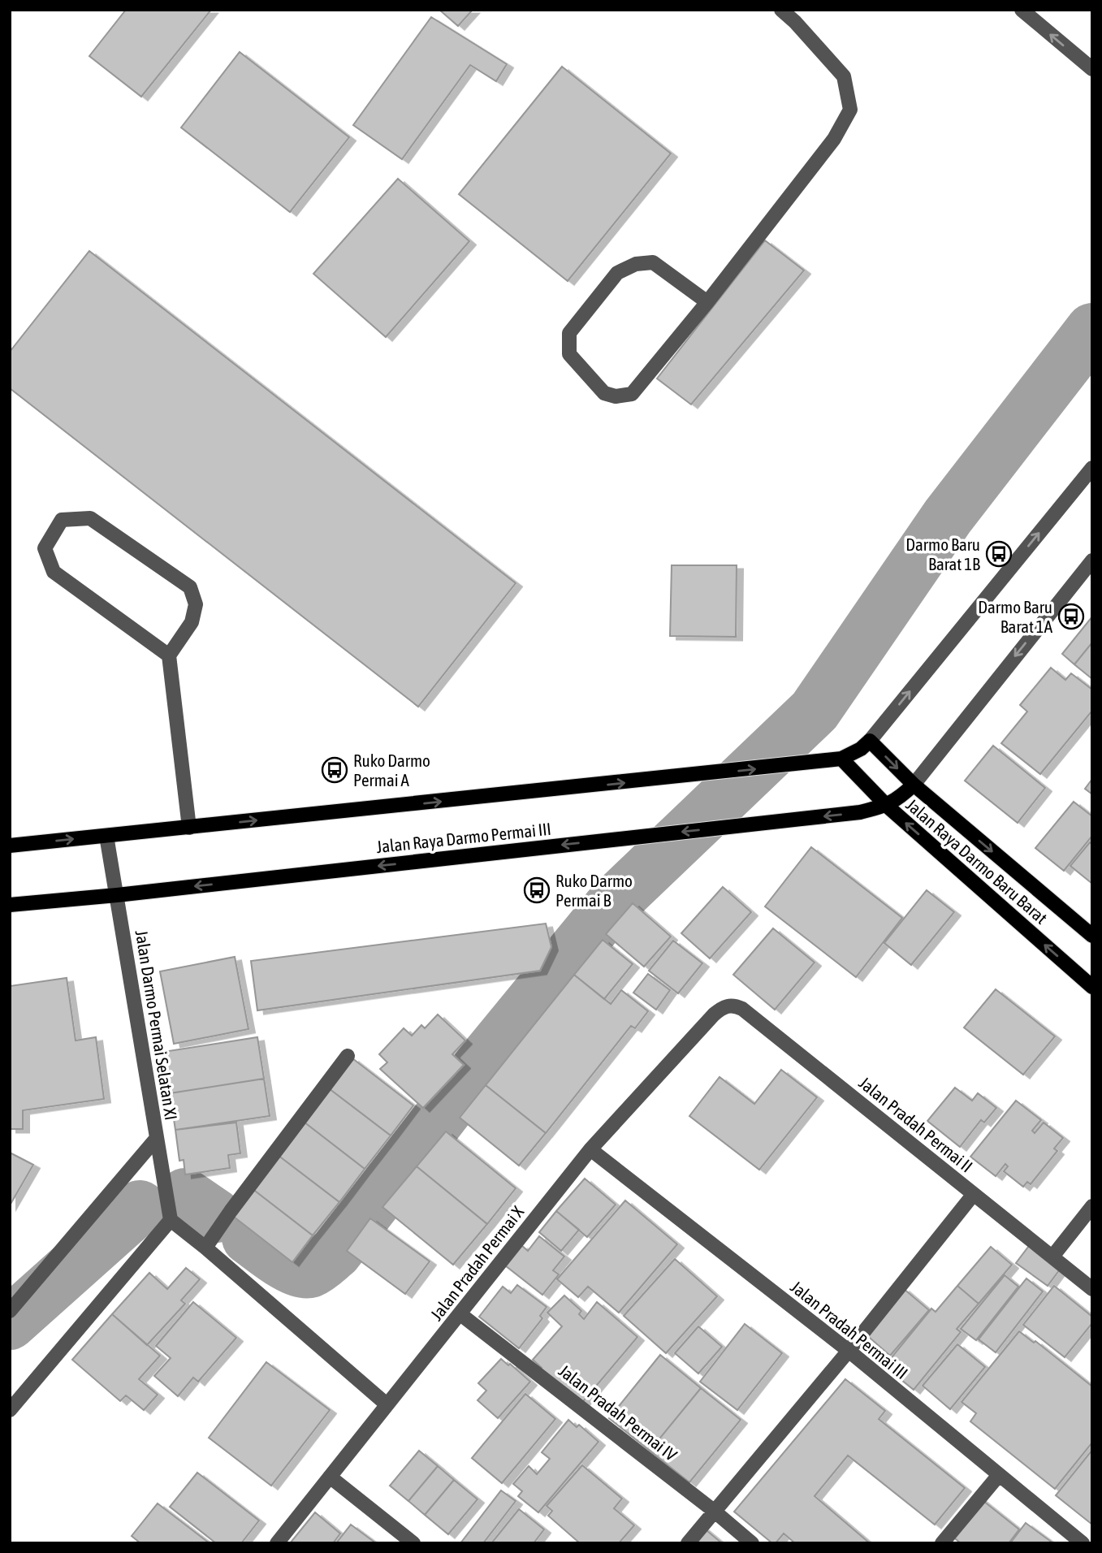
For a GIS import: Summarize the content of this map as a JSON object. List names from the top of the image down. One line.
{"streets":{"main road":["Jalan Raya Darmo Permai III","Jalan Raya Darmo Baru Barat"],"street":["Jalan Darmo Permai Selatan XI","Jalan Pradah Permai II","Jalan Pradah Permai X","Jalan Pradah Permai III","Jalan Pradah Permai IV"]},"crossings":[["Jalan Raya Darmo Permai III","Jalan Raya Darmo Baru Barat"],["Jalan Raya Darmo Permai III","Jalan Darmo Permai Selatan XI"],["Jalan Pradah Permai II","Jalan Pradah Permai X"],["Jalan Pradah Permai X","Jalan Pradah Permai III"],["Jalan Pradah Permai X","Jalan Pradah Permai IV"]],"places":{"bus stop":["Darmo Baru Barat 1B","Darmo Baru Barat 1A","Ruko Darmo Permai A","Ruko Darmo Permai B"]}}
